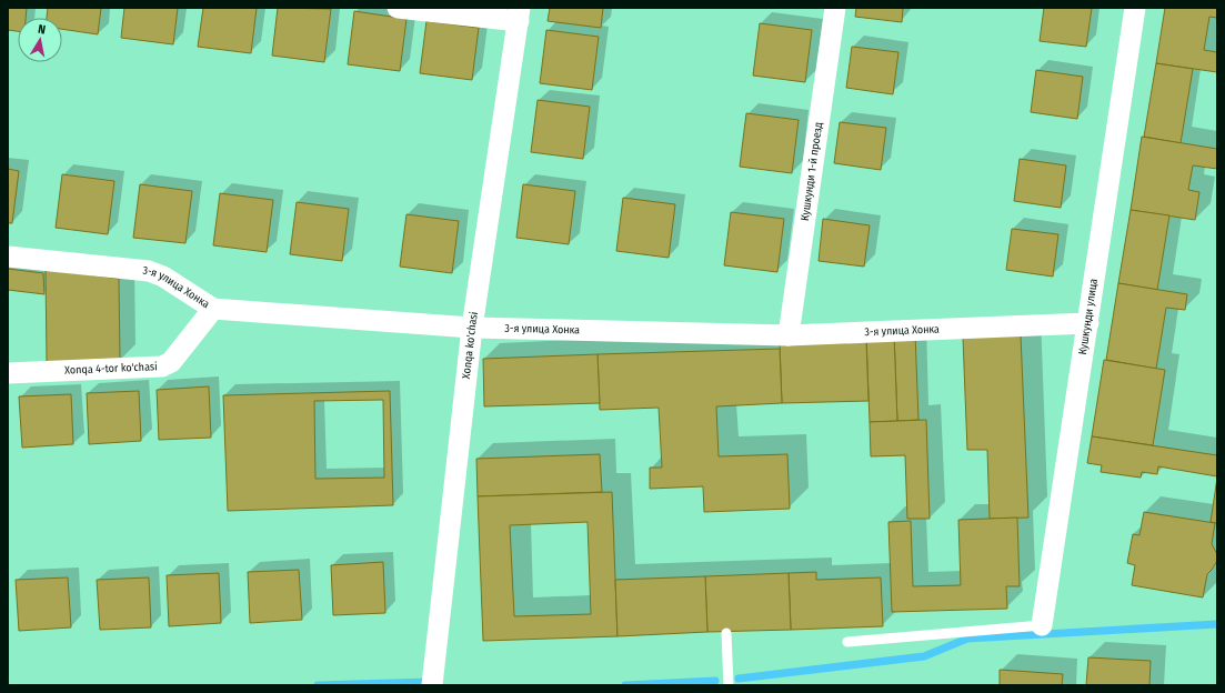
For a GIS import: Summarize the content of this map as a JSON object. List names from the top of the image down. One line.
{"streets":{"street":["Кушкунди 1-й проезд","3-я улица Хонка","Кушкунди улица","Xonqa ko'chasi","Xonqa 4-tor ko'chasi"]},"crossings":[["Кушкунди 1-й проезд","3-я улица Хонка"],["3-я улица Хонка","Кушкунди улица"],["3-я улица Хонка","Xonqa ko'chasi"],["3-я улица Хонка","Xonqa 4-tor ko'chasi"]],"north":"top"}
